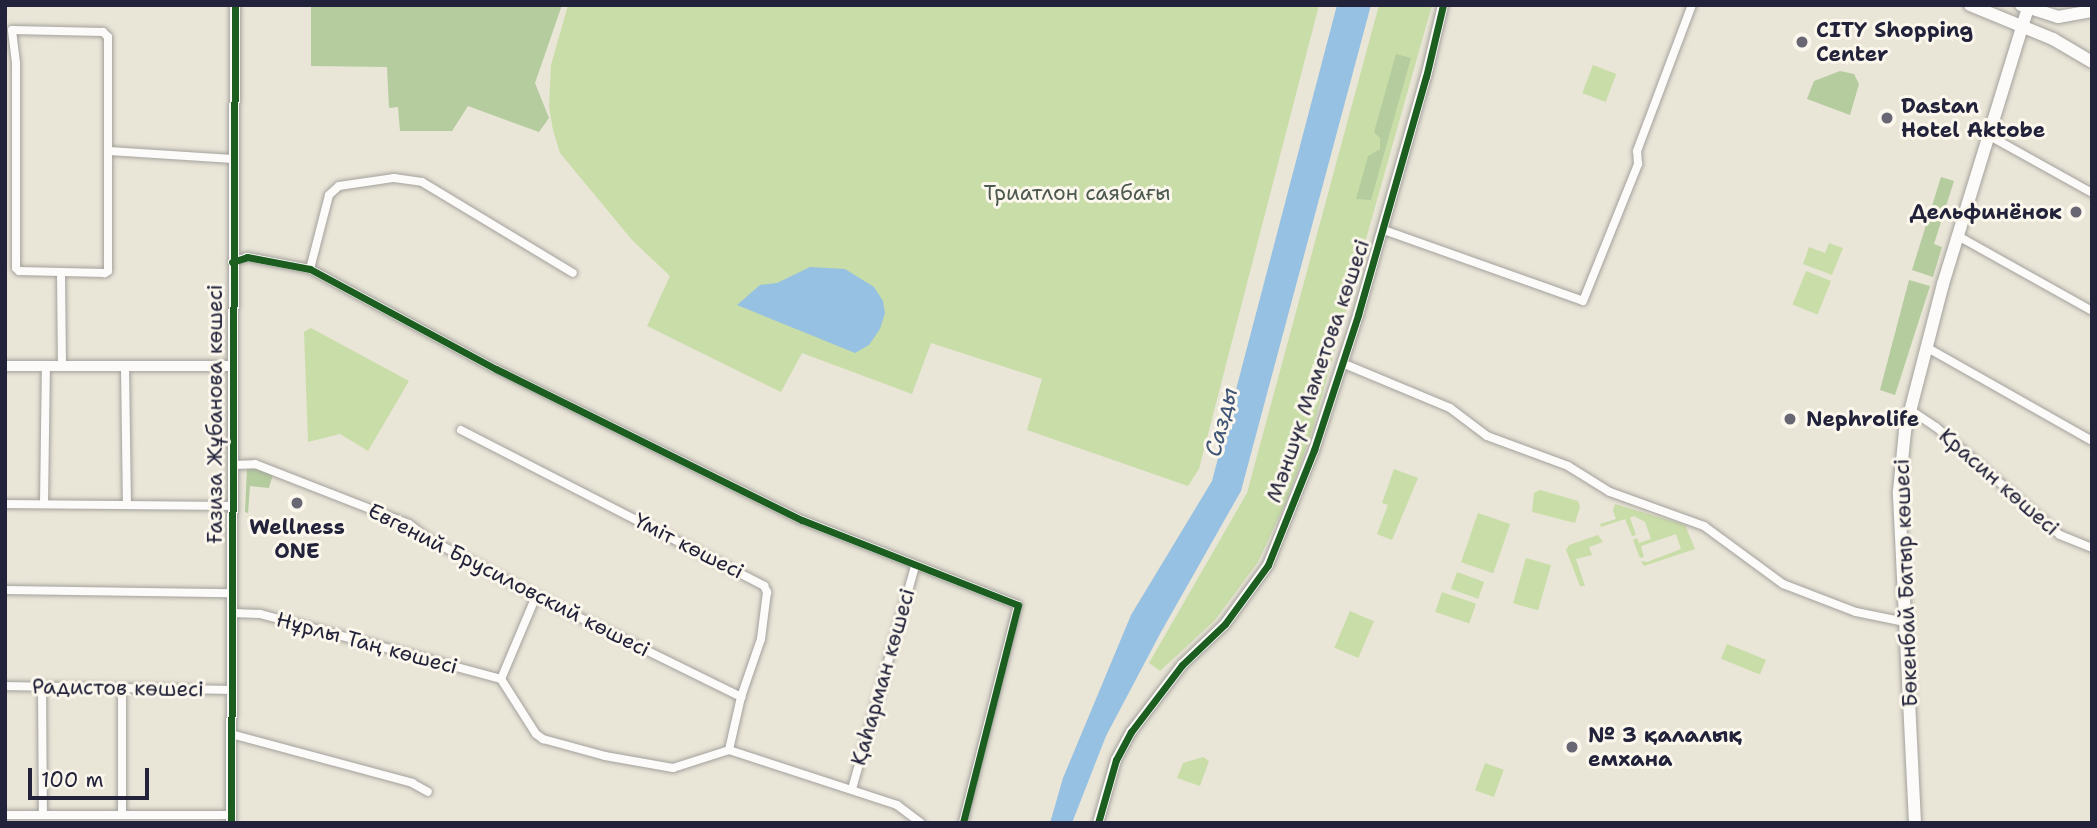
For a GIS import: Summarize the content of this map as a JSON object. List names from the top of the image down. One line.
{"streets":{"main road":["Бөкенбай Батыр көшесі"],"street":["Мәншүк Мәметова көшесі","Ғазиза Жұбанова көшесі","Красин көшесі","Үміт көшесі","Евгений Брусиловский көшесі","Нұрлы Таң көшесі","Қаһарман көшесі","Радистов көшесі"]},"crossings":[["Ғазиза Жұбанова көшесі","Евгений Брусиловский көшесі"],["Ғазиза Жұбанова көшесі","Нұрлы Таң көшесі"],["Ғазиза Жұбанова көшесі","Радистов көшесі"],["Красин көшесі","Бөкенбай Батыр көшесі"],["Үміт көшесі","Евгений Брусиловский көшесі"]],"water":["Сазды"],"parks":["Триатлон саябағы"],"places":["CITY Shopping Center","Dastan Hotel Aktobe","Дельфинёнок","Nephrolife","Wellness ONE","№ 3 қалалық емхана"],"scale_bar":"100 m"}
